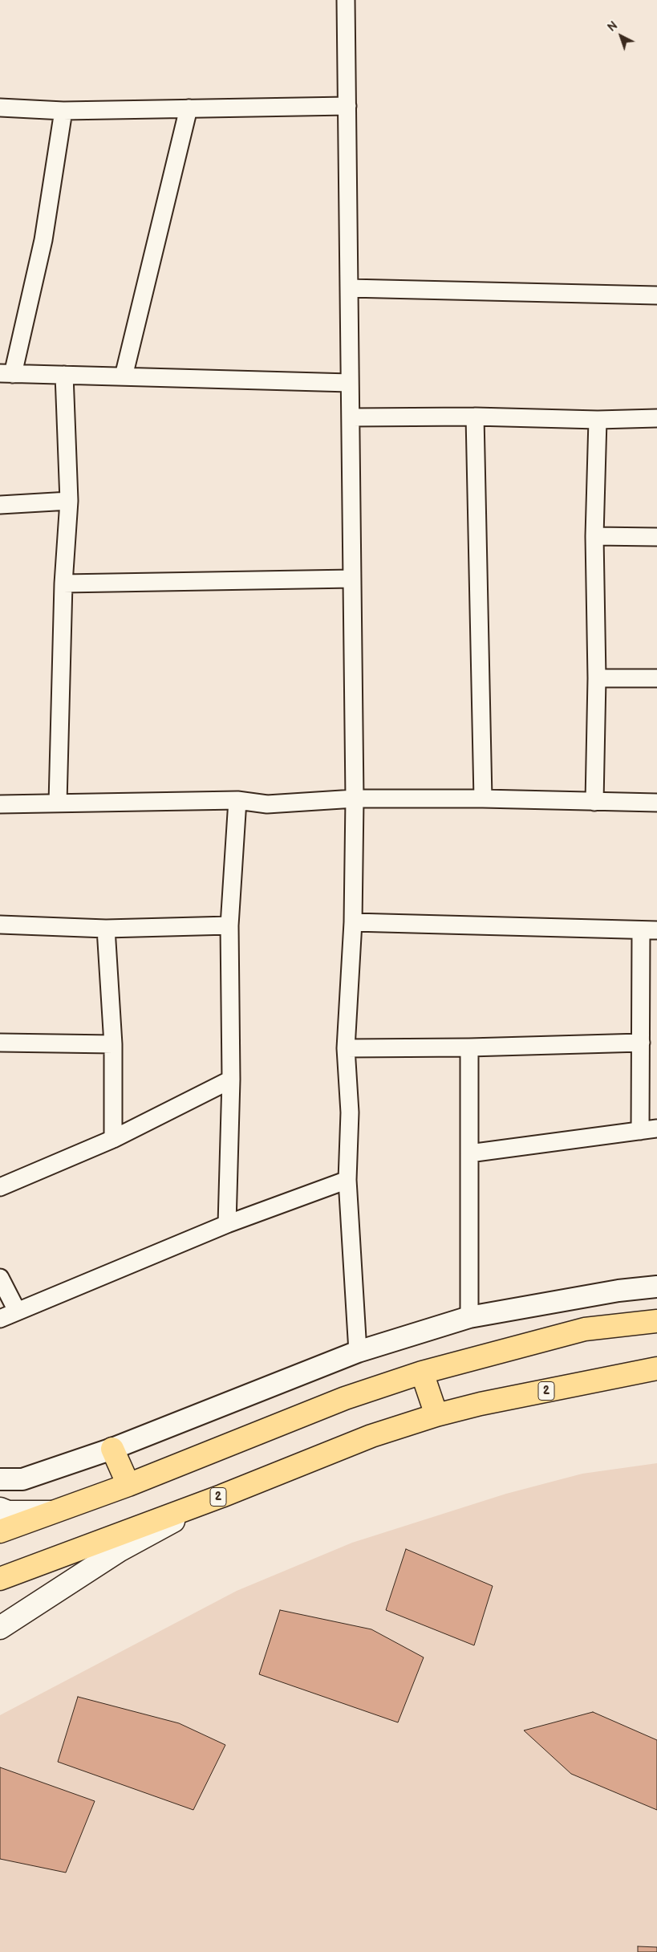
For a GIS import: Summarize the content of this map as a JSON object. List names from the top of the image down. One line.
{"streets":{"highway":["2"]},"north":"top left"}
